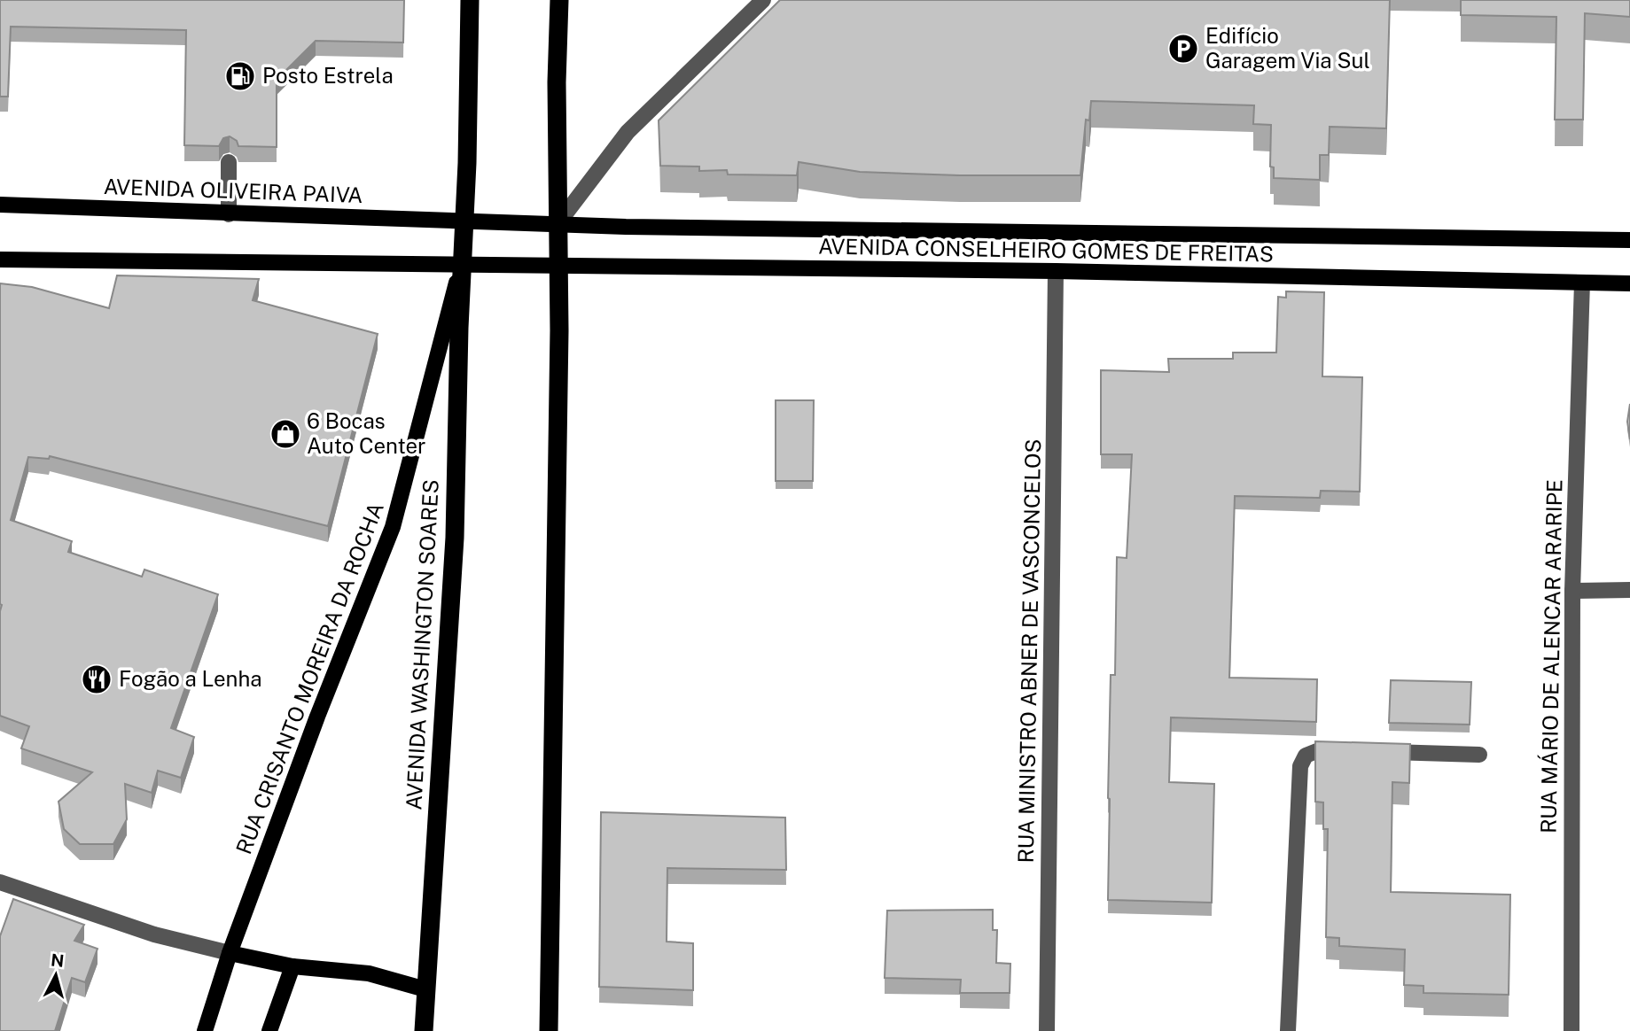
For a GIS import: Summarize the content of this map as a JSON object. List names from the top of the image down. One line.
{"streets":{"highway":["AVENIDA WASHINGTON SOARES"],"main road":["AVENIDA OLIVEIRA PAIVA","AVENIDA CONSELHEIRO GOMES DE FREITAS","RUA CRISANTO MOREIRA DA ROCHA"],"street":["RUA MINISTRO ABNER DE VASCONCELOS","RUA MÁRIO DE ALENCAR ARARIPE"]},"crossings":[["AVENIDA OLIVEIRA PAIVA","AVENIDA CONSELHEIRO GOMES DE FREITAS"],["AVENIDA OLIVEIRA PAIVA","AVENIDA WASHINGTON SOARES"],["AVENIDA CONSELHEIRO GOMES DE FREITAS","AVENIDA WASHINGTON SOARES"],["AVENIDA CONSELHEIRO GOMES DE FREITAS","RUA MINISTRO ABNER DE VASCONCELOS"],["AVENIDA CONSELHEIRO GOMES DE FREITAS","RUA MÁRIO DE ALENCAR ARARIPE"],["AVENIDA CONSELHEIRO GOMES DE FREITAS","RUA CRISANTO MOREIRA DA ROCHA"],["AVENIDA WASHINGTON SOARES","RUA CRISANTO MOREIRA DA ROCHA"]],"places":{"parking":["Edifício Garagem Via Sul"],"fuel station":["Posto Estrela"],"shop":["6 Bocas Auto Center"],"restaurant":["Fogão a Lenha"]},"north":"top"}
